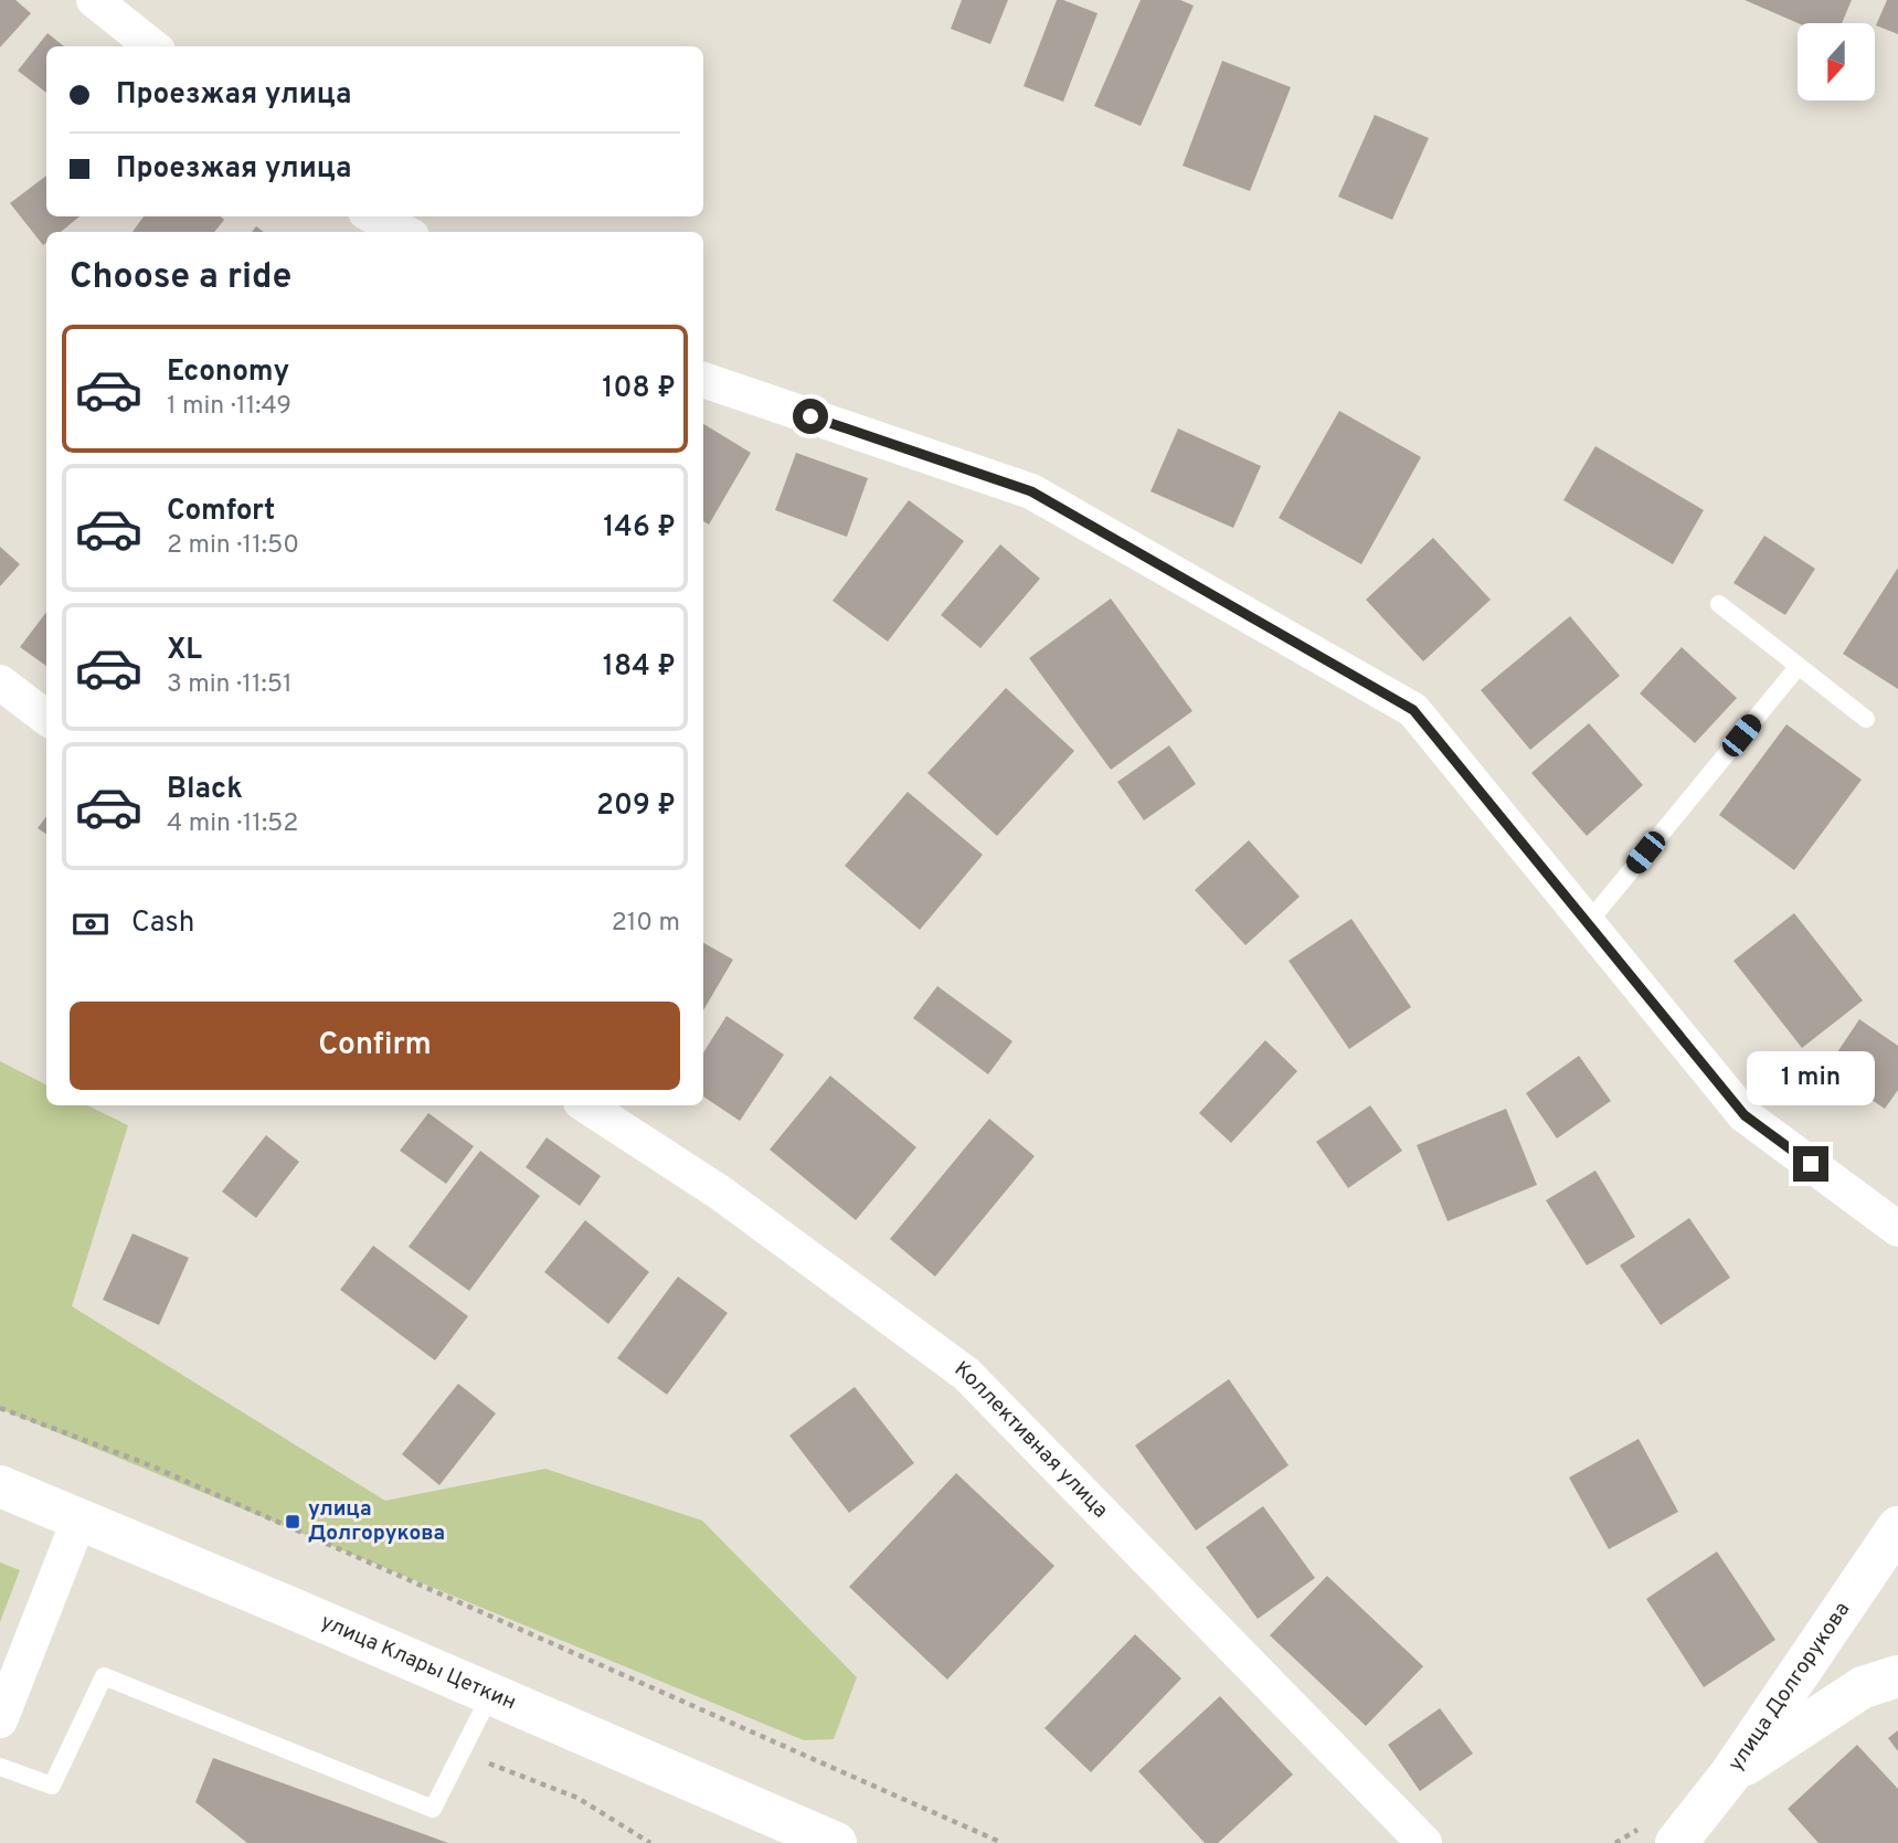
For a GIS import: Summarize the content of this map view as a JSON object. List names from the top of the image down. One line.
{"streets":{"main road":["улица Клары Цеткин","улица Долгорукова"],"street":["Коллективная улица"]},"places":{"transit":["улица Долгорукова"]},"north":"bottom","page":{"banner":["Проезжая улица","Проезжая улица"],"heading":"Choose a ride","list":[{"name":"Economy","note":"1 min · 11:49","value":"108 ₽"},{"name":"Comfort","note":"2 min · 11:50","value":"146 ₽"},{"name":"XL","note":"3 min · 11:51","value":"184 ₽"},{"name":"Black","note":"4 min · 11:52","value":"209 ₽"}],"pay":["Cash","210 m"],"buttons":"Confirm","bubble":"1 min"}}
